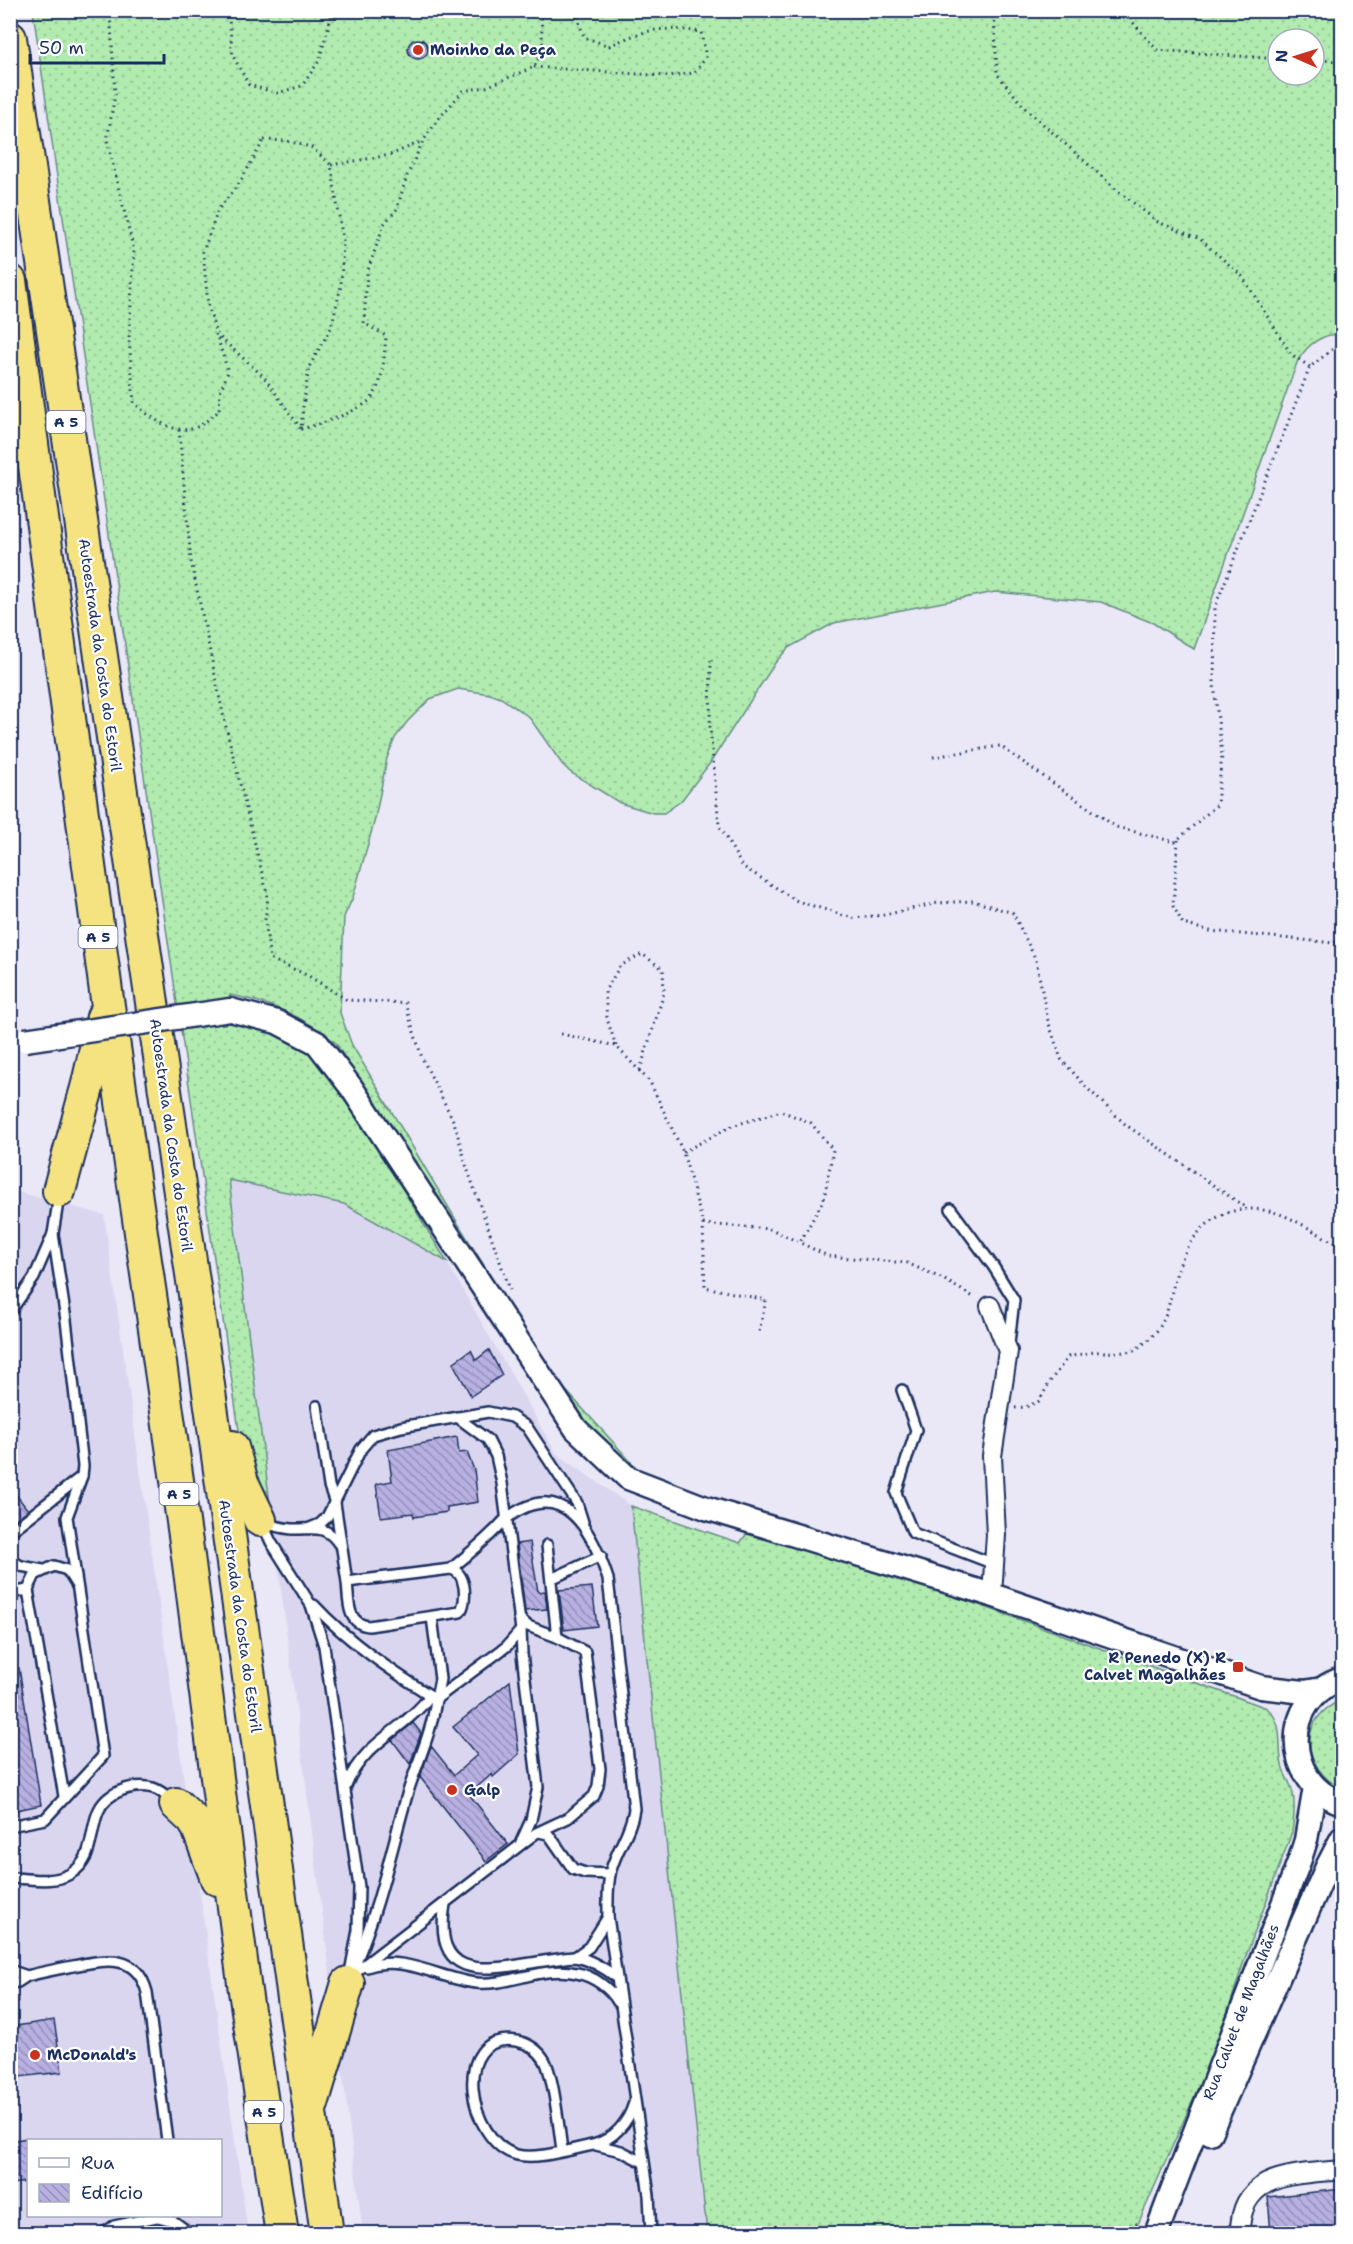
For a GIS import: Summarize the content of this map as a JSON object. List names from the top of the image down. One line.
{"streets":{"highway":["A 5","Autoestrada da Costa do Estoril"],"street":["Rua Calvet de Magalhães"]},"places":{"other":["Moinho da Peça","Galp","McDonald's"],"transit":["R Penedo (X) R Calvet Magalhães"]},"legend":["Rua","Edifício"],"scale_bar":"50 m","north":"left"}
